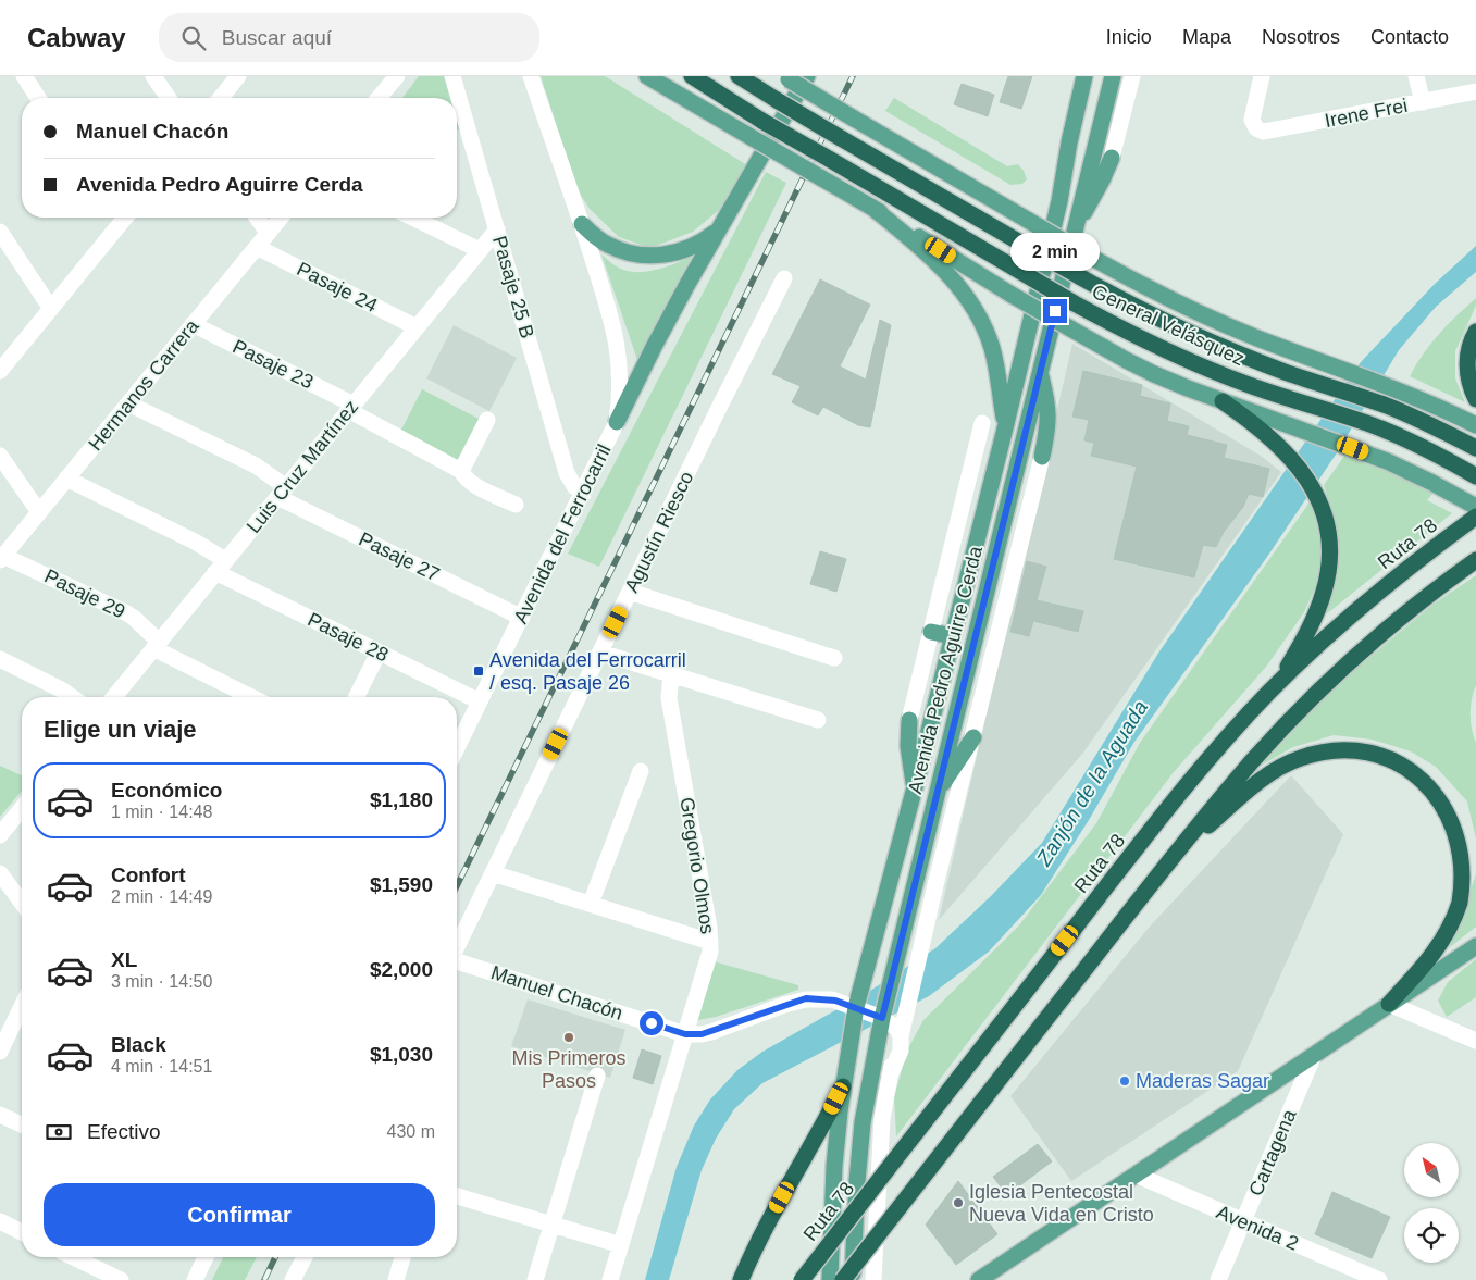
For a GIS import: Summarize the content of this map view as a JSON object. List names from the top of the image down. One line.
{"streets":{"highway":["General Velásquez","Ruta 78"],"main road":["Avenida Pedro Aguirre Cerda"],"street":["Irene Frei","Pasaje 24","Pasaje 25 B","Pasaje 23","Hermanos Carrera","Luis Cruz Martínez","Agustín Riesco","Avenida del Ferrocarril","Pasaje 27","Pasaje 29","Pasaje 28","Gregorio Olmos","Manuel Chacón","Cartagena","Avenida 2"]},"crossings":[["Pasaje 24","Hermanos Carrera"],["Pasaje 24","Luis Cruz Martínez"],["Pasaje 25 B","Luis Cruz Martínez"],["Pasaje 25 B","Avenida del Ferrocarril"],["Pasaje 23","Hermanos Carrera"],["Pasaje 23","Luis Cruz Martínez"],["Hermanos Carrera","Pasaje 27"],["Hermanos Carrera","Pasaje 29"],["Hermanos Carrera","Pasaje 28"],["Luis Cruz Martínez","Pasaje 27"],["Luis Cruz Martínez","Pasaje 29"],["Luis Cruz Martínez","Pasaje 28"],["Avenida del Ferrocarril","Pasaje 27"],["Avenida del Ferrocarril","Pasaje 28"],["Avenida Pedro Aguirre Cerda","Manuel Chacón"],["Gregorio Olmos","Manuel Chacón"],["Cartagena","Avenida 2"]],"water":["Zanjón de la Aguada"],"places":{"transit":["Avenida del Ferrocarril / esq. Pasaje 26"],"other":["Mis Primeros Pasos","Maderas Sagar","Iglesia Pentecostal Nueva Vida en Cristo"]},"north":"top left","page":{"header":"Cabway","search":"Buscar aquí","nav":["Inicio","Mapa","Nosotros","Contacto"],"banner":["Manuel Chacón","Avenida Pedro Aguirre Cerda"],"bubble":"2 min","heading":"Elige un viaje","list":[{"name":"Económico","note":"1 min · 14:48","value":"$1,180"},{"name":"Confort","note":"2 min · 14:49","value":"$1,590"},{"name":"XL","note":"3 min · 14:50","value":"$2,000"},{"name":"Black","note":"4 min · 14:51","value":"$1,030"}],"pay":["Efectivo","430 m"],"buttons":"Confirmar"}}
